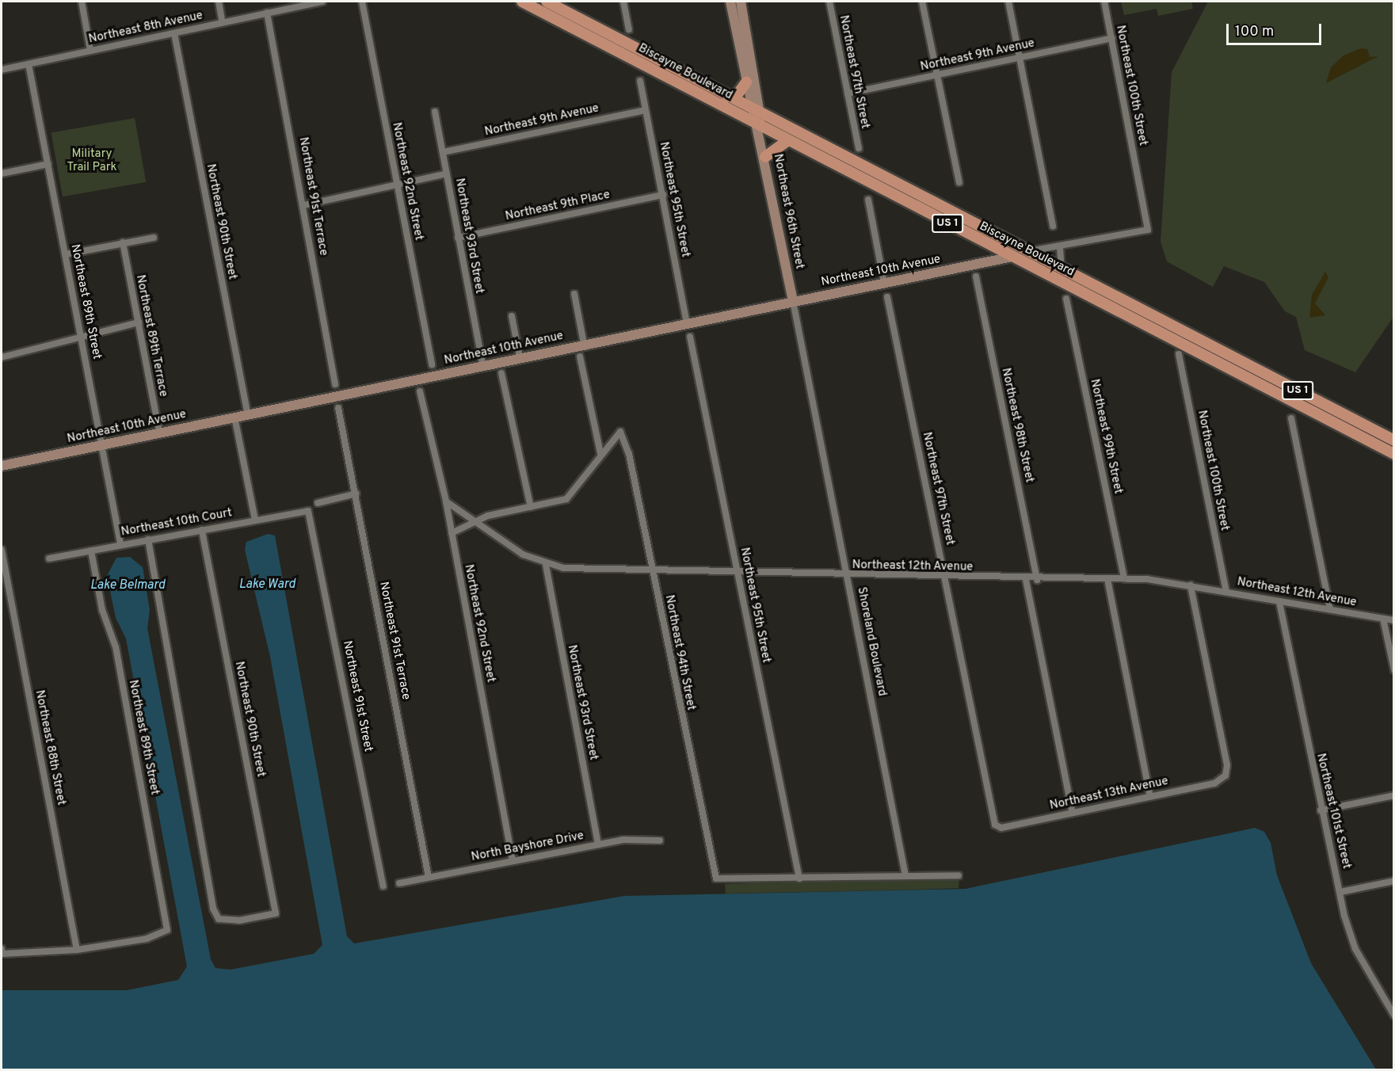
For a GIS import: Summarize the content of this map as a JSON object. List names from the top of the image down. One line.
{"streets":{"main road":["Biscayne Boulevard","US 1"],"street":["Northeast 8th Avenue","Northeast 9th Avenue","Northeast 97th Street","Northeast 100th Street","Northeast 92nd Street","Northeast 91st Terrace","Northeast 95th Street","Northeast 9th Place","Northeast 96th Street","Northeast 90th Street","Northeast 93rd Street","Northeast 10th Avenue","Northeast 89th Street","Northeast 89th Terrace","Northeast 98th Street","Northeast 99th Street","Northeast 10th Court","Northeast 12th Avenue","Shoreland Boulevard","Northeast 94th Street","Northeast 91st Street","Northeast 88th Street","Northeast 13th Avenue","Northeast 101st Street","North Bayshore Drive"]},"crossings":[["Northeast 8th Avenue","Northeast 91st Terrace"],["Northeast 8th Avenue","Northeast 90th Street"],["Northeast 8th Avenue","Northeast 89th Street"],["Northeast 9th Avenue","Northeast 97th Street"],["Northeast 9th Avenue","Northeast 100th Street"],["Northeast 9th Avenue","Northeast 95th Street"],["Northeast 9th Avenue","Northeast 93rd Street"],["Biscayne Boulevard","Northeast 96th Street"],["Biscayne Boulevard","Northeast 10th Avenue"],["Northeast 97th Street","Northeast 12th Avenue"],["Northeast 97th Street","Northeast 13th Avenue"],["Northeast 100th Street","Northeast 12th Avenue"],["Northeast 92nd Street","Northeast 12th Avenue"],["Northeast 92nd Street","North Bayshore Drive"],["Northeast 91st Terrace","North Bayshore Drive"],["Northeast 95th Street","Northeast 9th Place"],["Northeast 95th Street","Northeast 10th Avenue"],["Northeast 95th Street","Northeast 12th Avenue"],["Northeast 95th Street","Northeast 94th Street"],["Northeast 9th Place","Northeast 93rd Street"],["Northeast 96th Street","Northeast 10th Avenue"],["Northeast 96th Street","Shoreland Boulevard"],["Northeast 90th Street","Northeast 10th Avenue"],["Northeast 90th Street","Northeast 10th Court"],["Northeast 93rd Street","Northeast 10th Avenue"],["Northeast 93rd Street","Northeast 12th Avenue"],["Northeast 93rd Street","North Bayshore Drive"],["Northeast 10th Avenue","Northeast 89th Street"],["Northeast 10th Avenue","Northeast 89th Terrace"],["Northeast 10th Avenue","Shoreland Boulevard"],["Northeast 89th Street","Northeast 10th Court"],["Northeast 89th Street","Northeast 88th Street"],["Northeast 98th Street","Northeast 12th Avenue"],["Northeast 99th Street","Northeast 12th Avenue"],["Northeast 10th Court","Northeast 91st Street"],["Northeast 12th Avenue","Shoreland Boulevard"],["Northeast 12th Avenue","Northeast 94th Street"],["Northeast 12th Avenue","Northeast 13th Avenue"],["Northeast 12th Avenue","Northeast 101st Street"]],"water":["Lake Ward","Lake Belmard"],"parks":["Military Trail Park"],"scale_bar":"100 m"}
